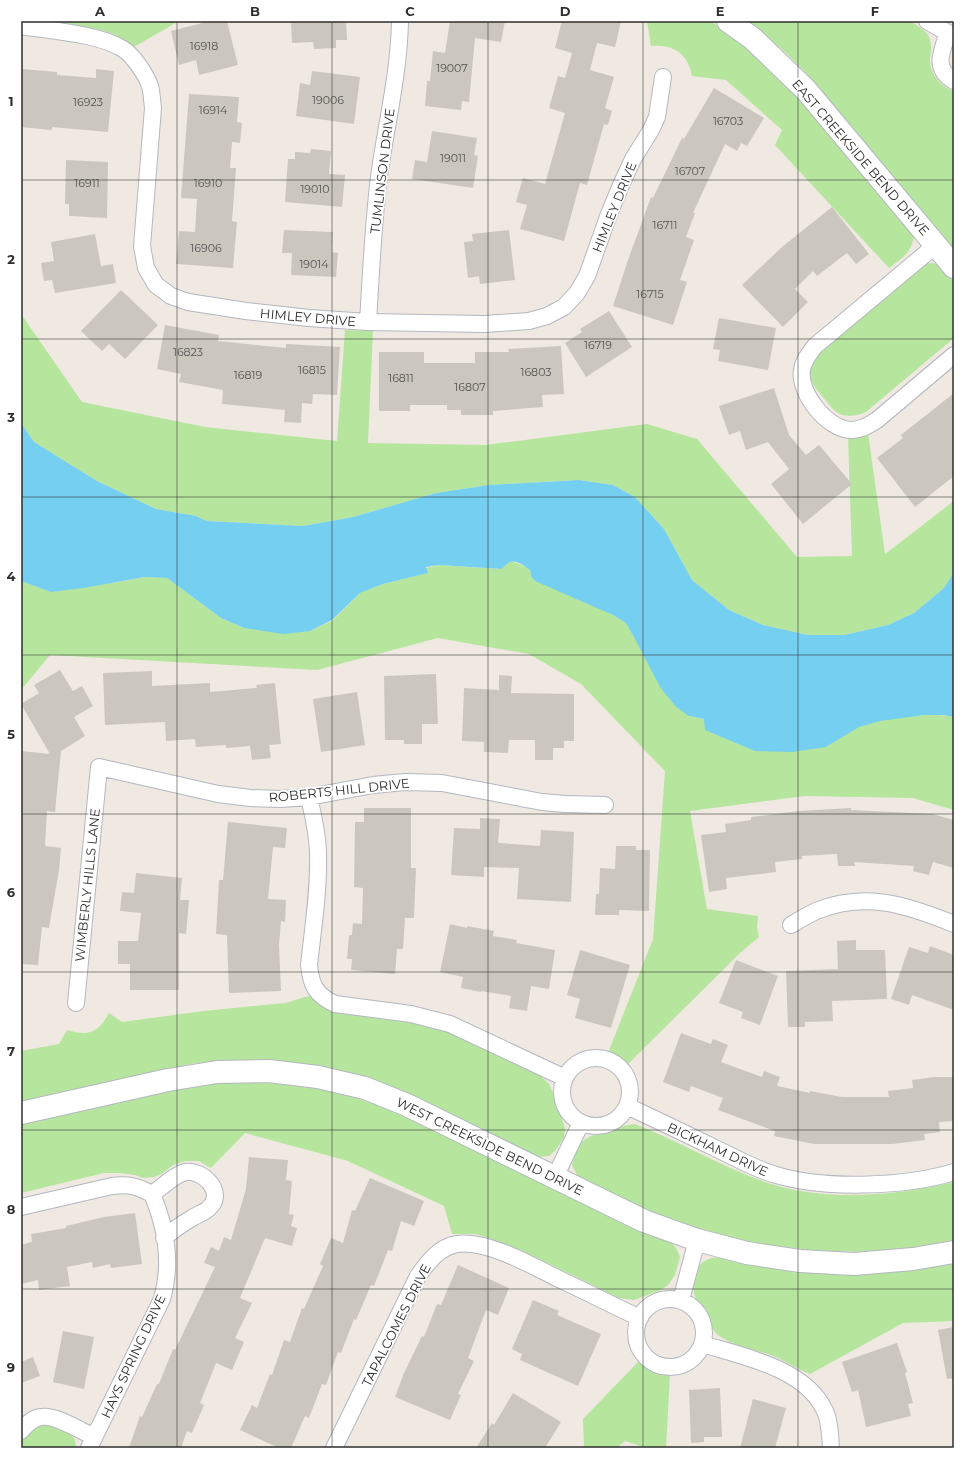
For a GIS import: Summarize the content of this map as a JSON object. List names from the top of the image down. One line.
{"streets":{"street":["EAST CREEKSIDE BEND DRIVE","TUMLINSON DRIVE","HIMLEY DRIVE","ROBERTS HILL DRIVE","WIMBERLY HILLS LANE","WEST CREEKSIDE BEND DRIVE","BICKHAM DRIVE","TAPALCOMES DRIVE","HAYS SPRING DRIVE"]},"crossings":[["TUMLINSON DRIVE","HIMLEY DRIVE"],["ROBERTS HILL DRIVE","WIMBERLY HILLS LANE"]],"house_numbers":["16918","19007","19006","16923","16914","16703","19011","16707","16911","16910","19010","16711","16906","19014","16715","16719","16823","16815","16803","16819","16811","16807"],"grid":{"columns":["A","B","C","D","E","F"],"rows":["1","2","3","4","5","6","7","8","9"]}}
